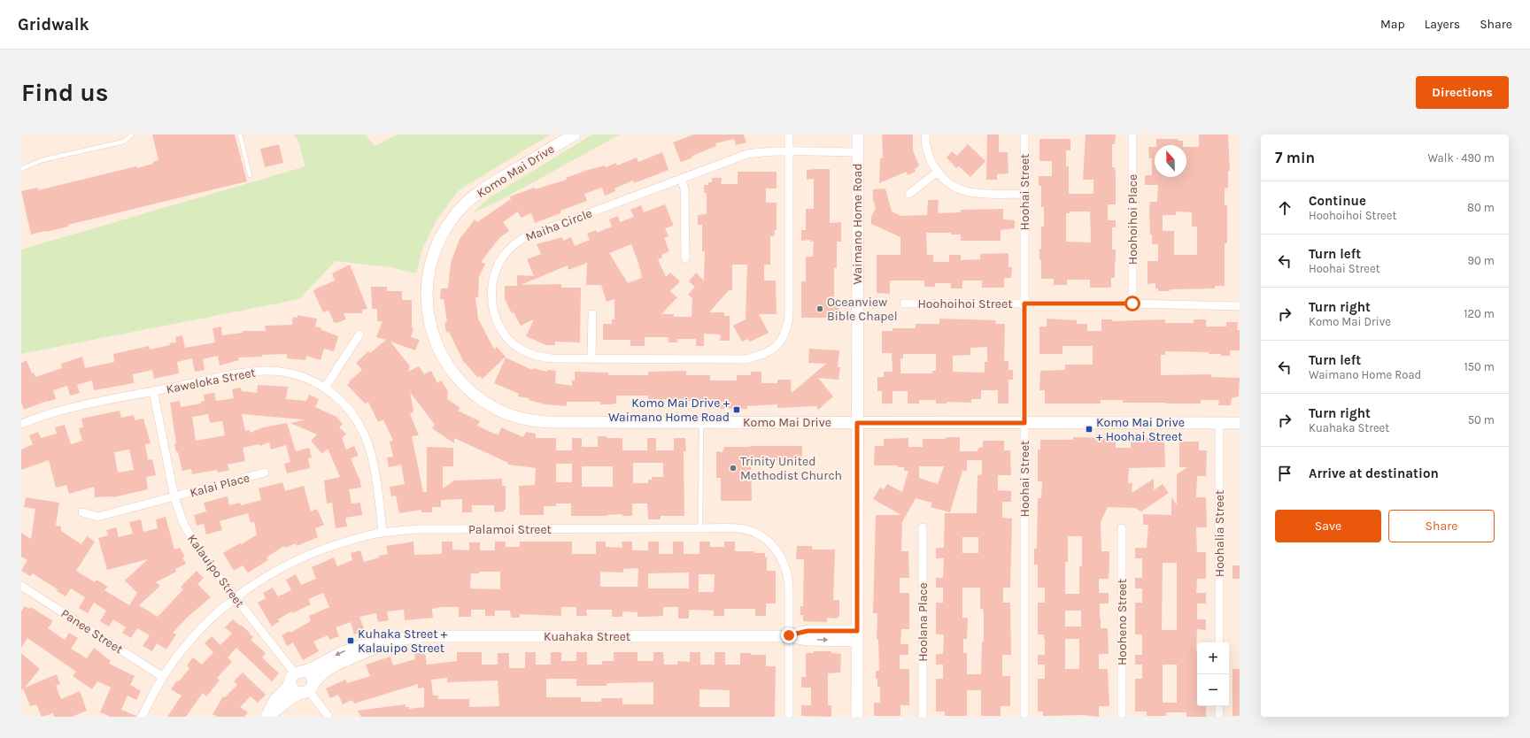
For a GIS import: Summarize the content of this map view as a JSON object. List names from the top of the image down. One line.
{"streets":{"street":["Komo Mai Drive","Hoohai Street","Hoohoihoi Place","Waimano Home Road","Maiha Circle","Hoohoihoi Street","Kaweloka Street","Kalai Place","Palamoi Street","Hoohalia Street","Kalauipo Street","Hoolana Place","Hooheno Street","Panee Street","Kuahaka Street"]},"crossings":[["Komo Mai Drive","Hoohai Street"],["Komo Mai Drive","Waimano Home Road"],["Komo Mai Drive","Hoohalia Street"],["Hoohai Street","Hoohoihoi Street"],["Hoohoihoi Place","Hoohoihoi Street"],["Waimano Home Road","Maiha Circle"],["Waimano Home Road","Kuahaka Street"],["Kaweloka Street","Palamoi Street"],["Kaweloka Street","Kalauipo Street"],["Kalai Place","Kalauipo Street"],["Palamoi Street","Kalauipo Street"],["Palamoi Street","Panee Street"],["Palamoi Street","Kuahaka Street"],["Kalauipo Street","Kuahaka Street"]],"places":{"other":["Oceanview Bible Chapel","Trinity United Methodist Church"],"transit":["Komo Mai Drive + Waimano Home Road","Komo Mai Drive + Hoohai Street","Kuhaka Street + Kalauipo Street"]},"north":"top","page":{"header":"Gridwalk","nav":["Map","Layers","Share"],"buttons":["Directions",["Save","Share"]],"title":"Find us","heading":["7 min","Walk · 490 m"],"list":[["Continue","Hoohoihoi Street","80 m"],["Turn left","Hoohai Street","90 m"],["Turn right","Komo Mai Drive","120 m"],["Turn left","Waimano Home Road","150 m"],["Turn right","Kuahaka Street","50 m"],"Arrive at destination"],"map_buttons":["+","−"]}}
